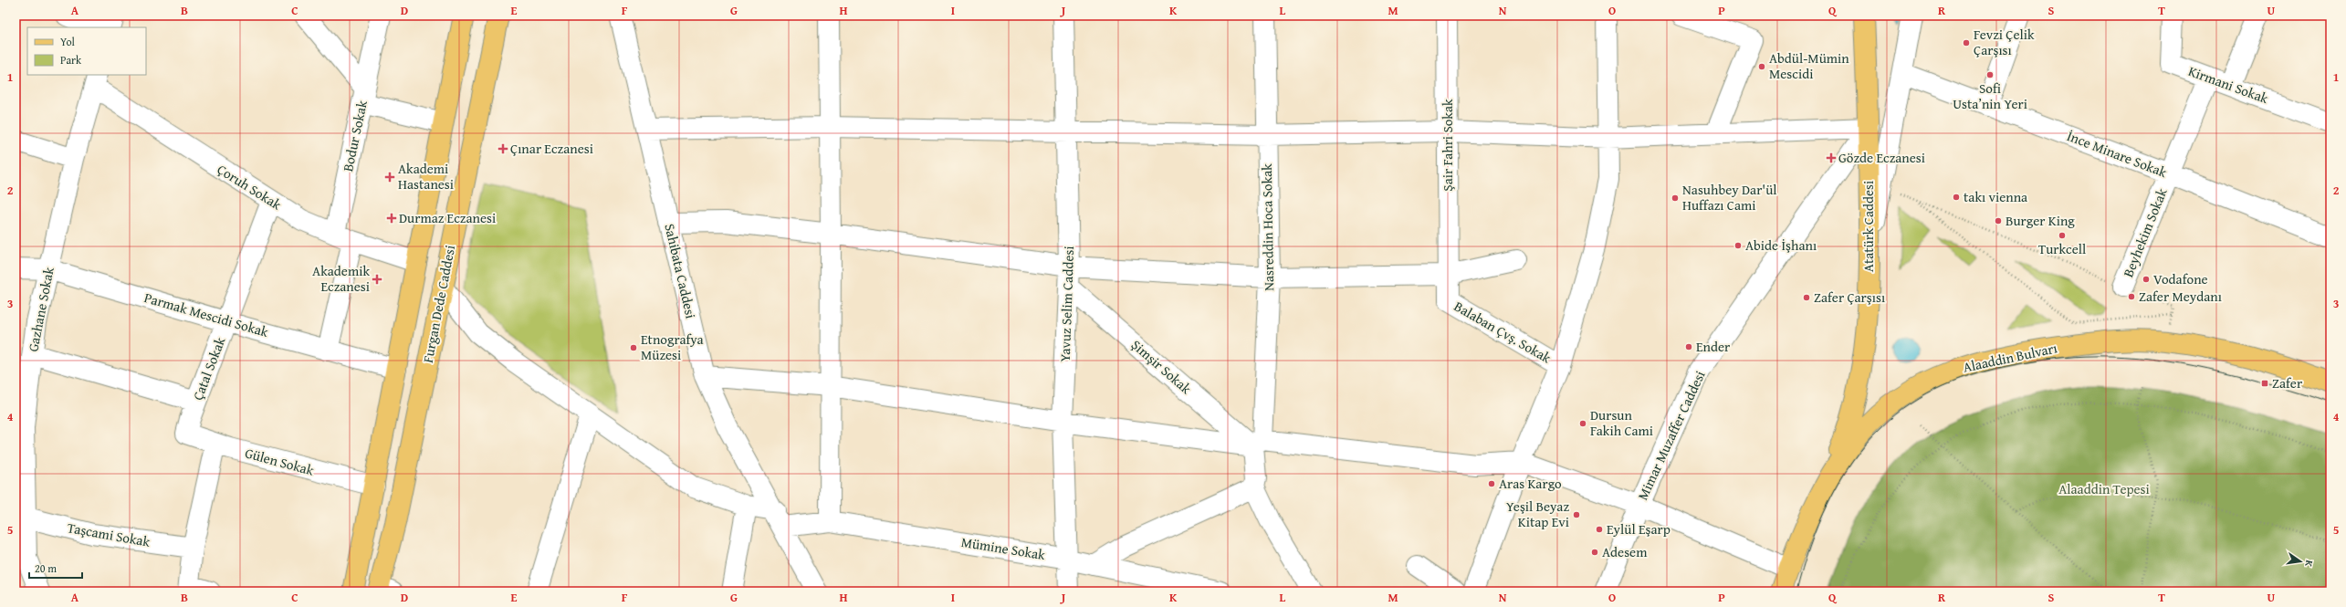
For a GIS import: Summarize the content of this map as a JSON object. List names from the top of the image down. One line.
{"streets":{"main road":["Atatürk Caddesi","Furgan Dede Caddesi","Alaaddin Bulvarı"],"street":["Kirmani Sokak","Bodur Sokak","Şair Fahri Sokak","İnce Minare Sokak","Çoruh Sokak","Nasreddin Hoca Sokak","Beyhekim Sokak","Sahibata Caddesi","Yavuz Selim Caddesi","Gazhane Sokak","Parmak Mescidi Sokak","Balaban Çvş. Sokak","Şimşir Sokak","Çatal Sokak","Mimar Muzaffer Caddesi","Gülen Sokak","Taşcami Sokak","Mümine Sokak"]},"crossings":[["Kirmani Sokak","Beyhekim Sokak"],["Bodur Sokak","Çoruh Sokak"],["Şair Fahri Sokak","Balaban Çvş. Sokak"],["İnce Minare Sokak","Beyhekim Sokak"],["Çoruh Sokak","Gazhane Sokak"],["Çoruh Sokak","Çatal Sokak"],["Atatürk Caddesi","Alaaddin Bulvarı"],["Atatürk Caddesi","Mimar Muzaffer Caddesi"],["Nasreddin Hoca Sokak","Şimşir Sokak"],["Sahibata Caddesi","Mümine Sokak"],["Furgan Dede Caddesi","Mümine Sokak"],["Yavuz Selim Caddesi","Şimşir Sokak"],["Yavuz Selim Caddesi","Mümine Sokak"],["Gazhane Sokak","Parmak Mescidi Sokak"],["Gazhane Sokak","Taşcami Sokak"],["Parmak Mescidi Sokak","Çatal Sokak"],["Çatal Sokak","Gülen Sokak"]],"parks":["Alaaddin Tepesi"],"places":{"other":["Fevzi Çelik Çarşısı","Abdül-Mümin Mescidi","Sofi Usta’nin Yeri","takı vienna","Nasuhbey Dar'ül Huffazı Cami","Burger King","Turkcell","Abide İşhanı","Vodafone","Zafer Meydanı","Zafer Çarşısı","Ender","Etnografya Müzesi","Dursun Fakih Cami","Aras Kargo","Yeşil Beyaz Kitap Evi","Eylül Eşarp","Adesem"],"health":["Çınar Eczanesi","Gözde Eczanesi","Akademi Hastanesi","Durmaz Eczanesi","Akademik Eczanesi"],"transit":["Zafer"]},"legend":["Yol","Park"],"scale_bar":"20 m","north":"right","grid":{"columns":["A","B","C","D","E","F","G","H","I","J","K","L","M","N","O","P","Q","R","S","T","U"],"rows":["1","2","3","4","5"]}}
